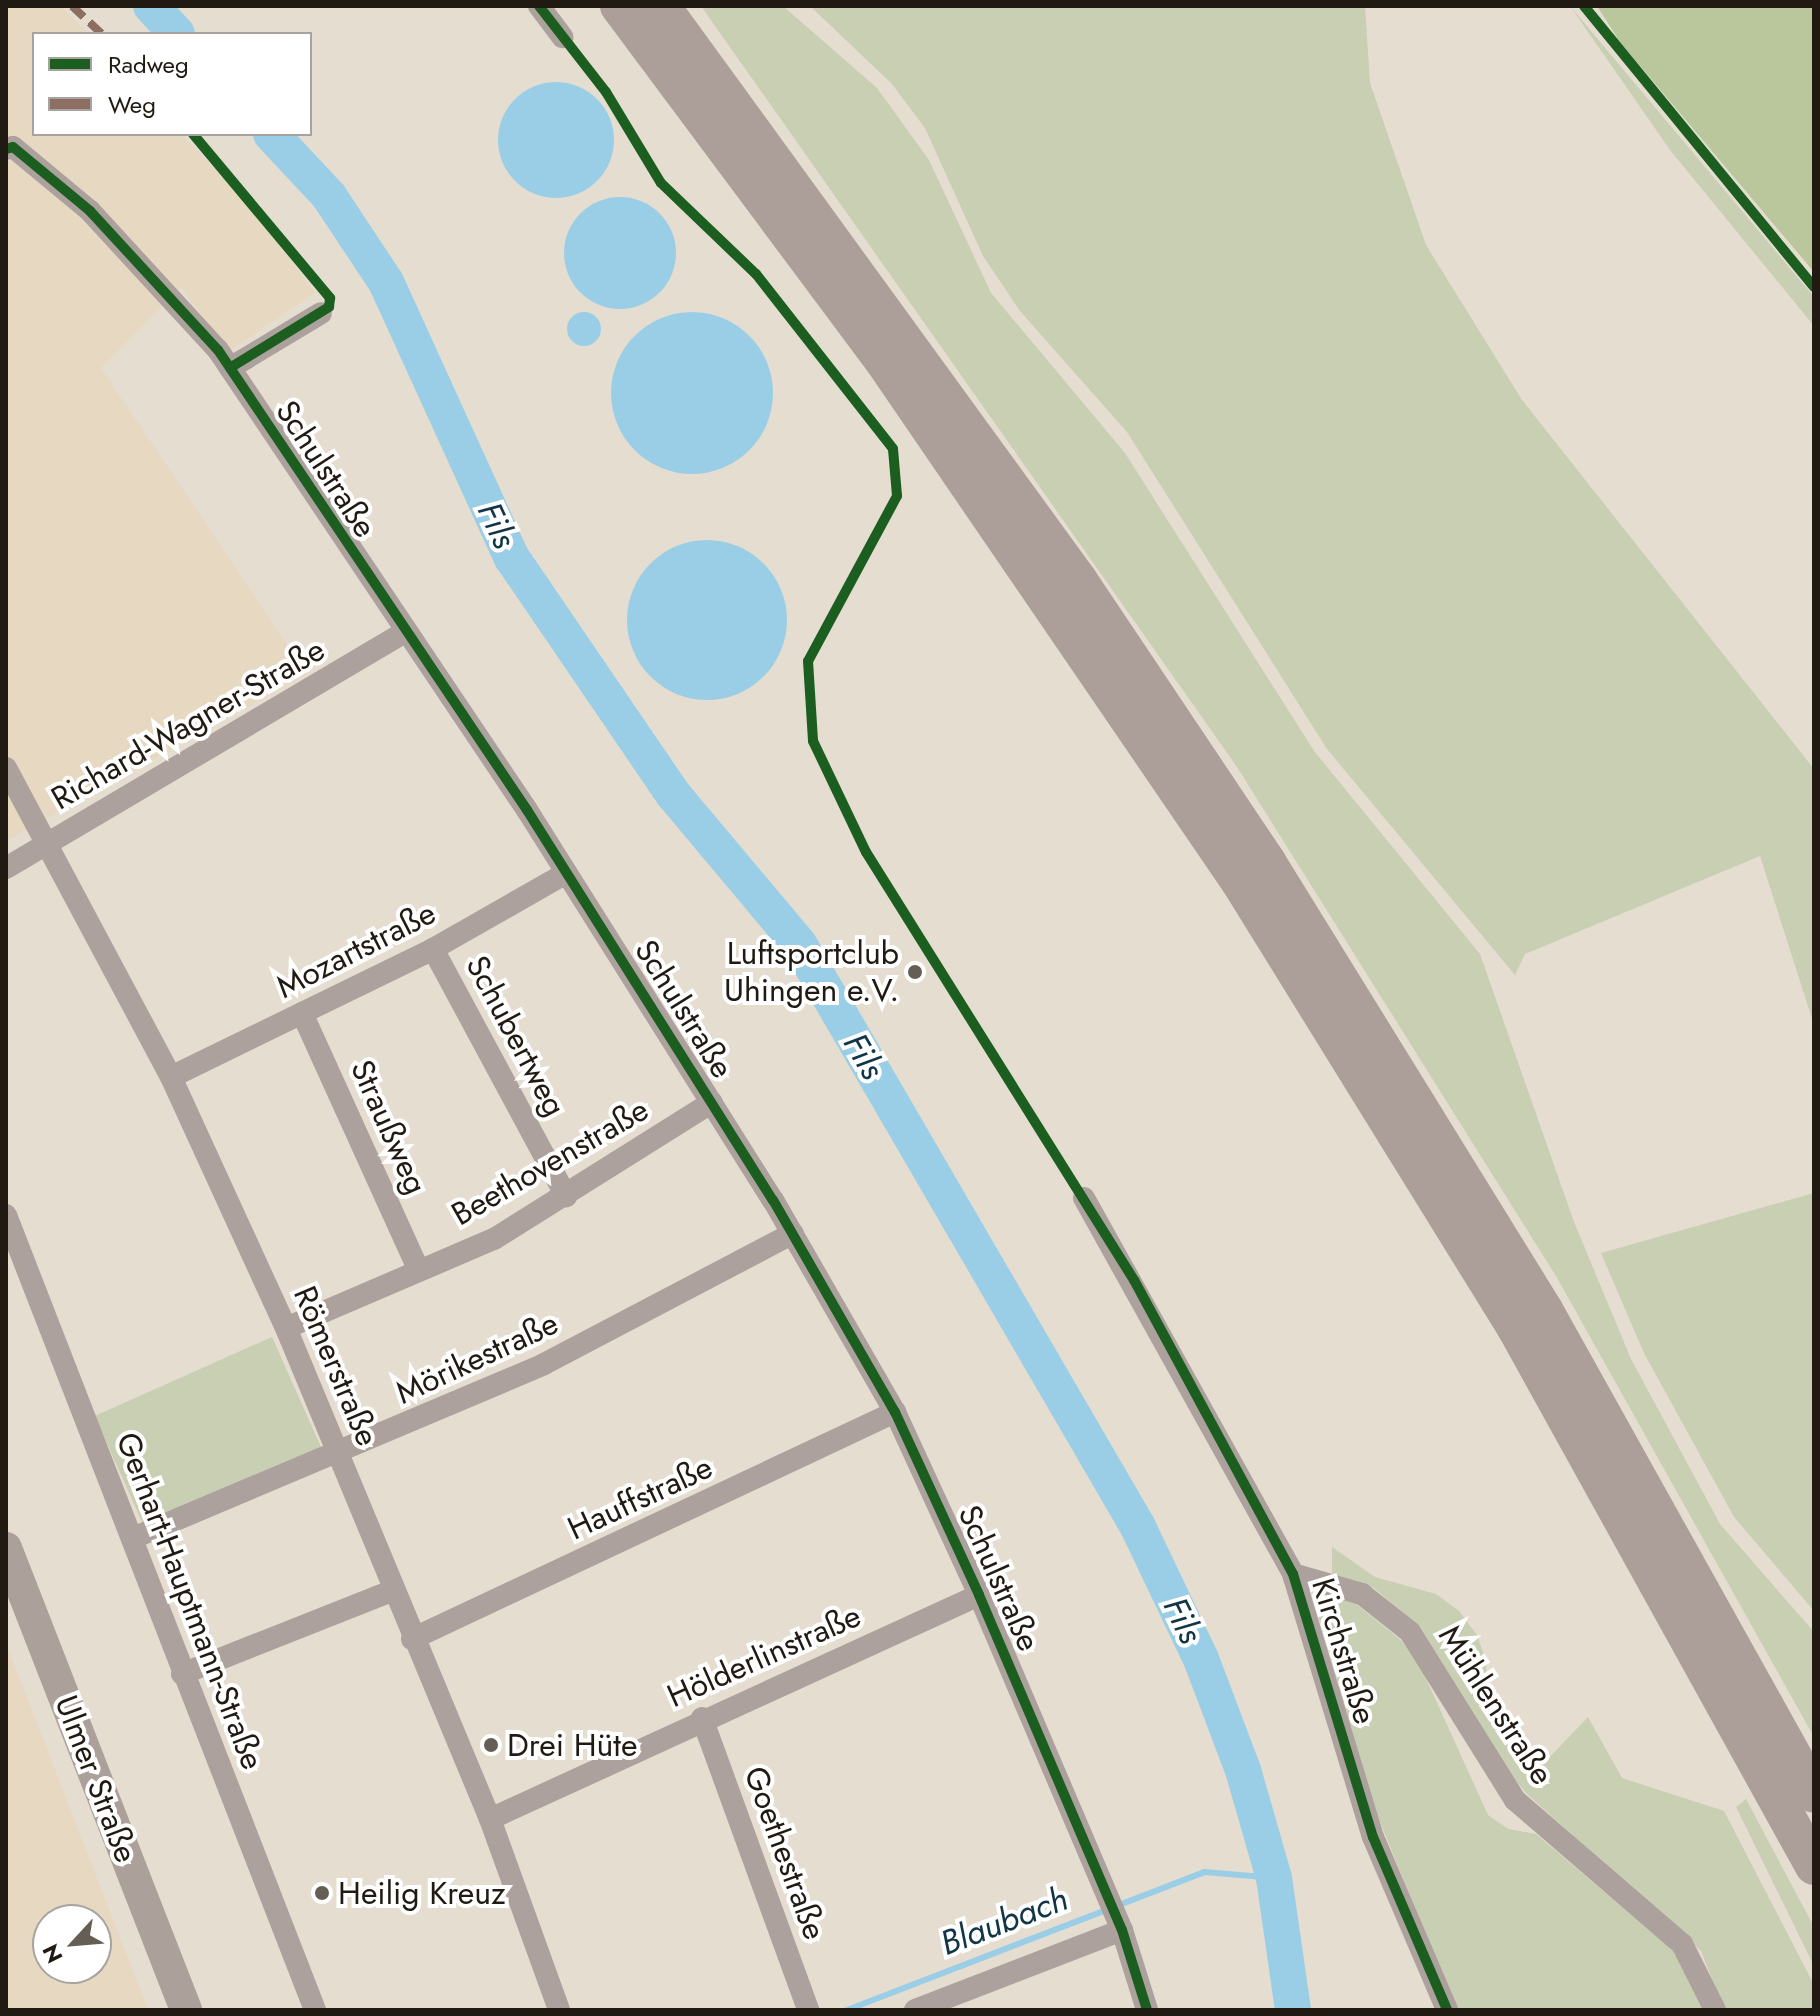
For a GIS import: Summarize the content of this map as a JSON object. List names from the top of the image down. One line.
{"streets":{"main road":["Ulmer Straße"],"street":["Schulstraße","Richard-Wagner-Straße","Mozartstraße","Schubertweg","Straußweg","Beethovenstraße","Mörikestraße","Römerstraße","Hauffstraße","Gerhart-Hauptmann-Straße","Kirchstraße","Hölderlinstraße","Mühlenstraße","Goethestraße"]},"crossings":[["Schulstraße","Richard-Wagner-Straße"],["Schulstraße","Mozartstraße"],["Schulstraße","Beethovenstraße"],["Schulstraße","Mörikestraße"],["Schulstraße","Hauffstraße"],["Schulstraße","Hölderlinstraße"],["Richard-Wagner-Straße","Römerstraße"],["Mozartstraße","Schubertweg"],["Mozartstraße","Straußweg"],["Mozartstraße","Römerstraße"],["Schubertweg","Beethovenstraße"],["Straußweg","Beethovenstraße"],["Beethovenstraße","Römerstraße"],["Mörikestraße","Römerstraße"],["Mörikestraße","Gerhart-Hauptmann-Straße"],["Römerstraße","Hauffstraße"],["Römerstraße","Hölderlinstraße"],["Kirchstraße","Mühlenstraße"],["Hölderlinstraße","Goethestraße"]],"water":["Fils","Blaubach"],"places":["Luftsportclub Uhingen e.V.","Drei Hüte","Heilig Kreuz"],"legend":["Radweg","Weg"],"north":"bottom left"}
